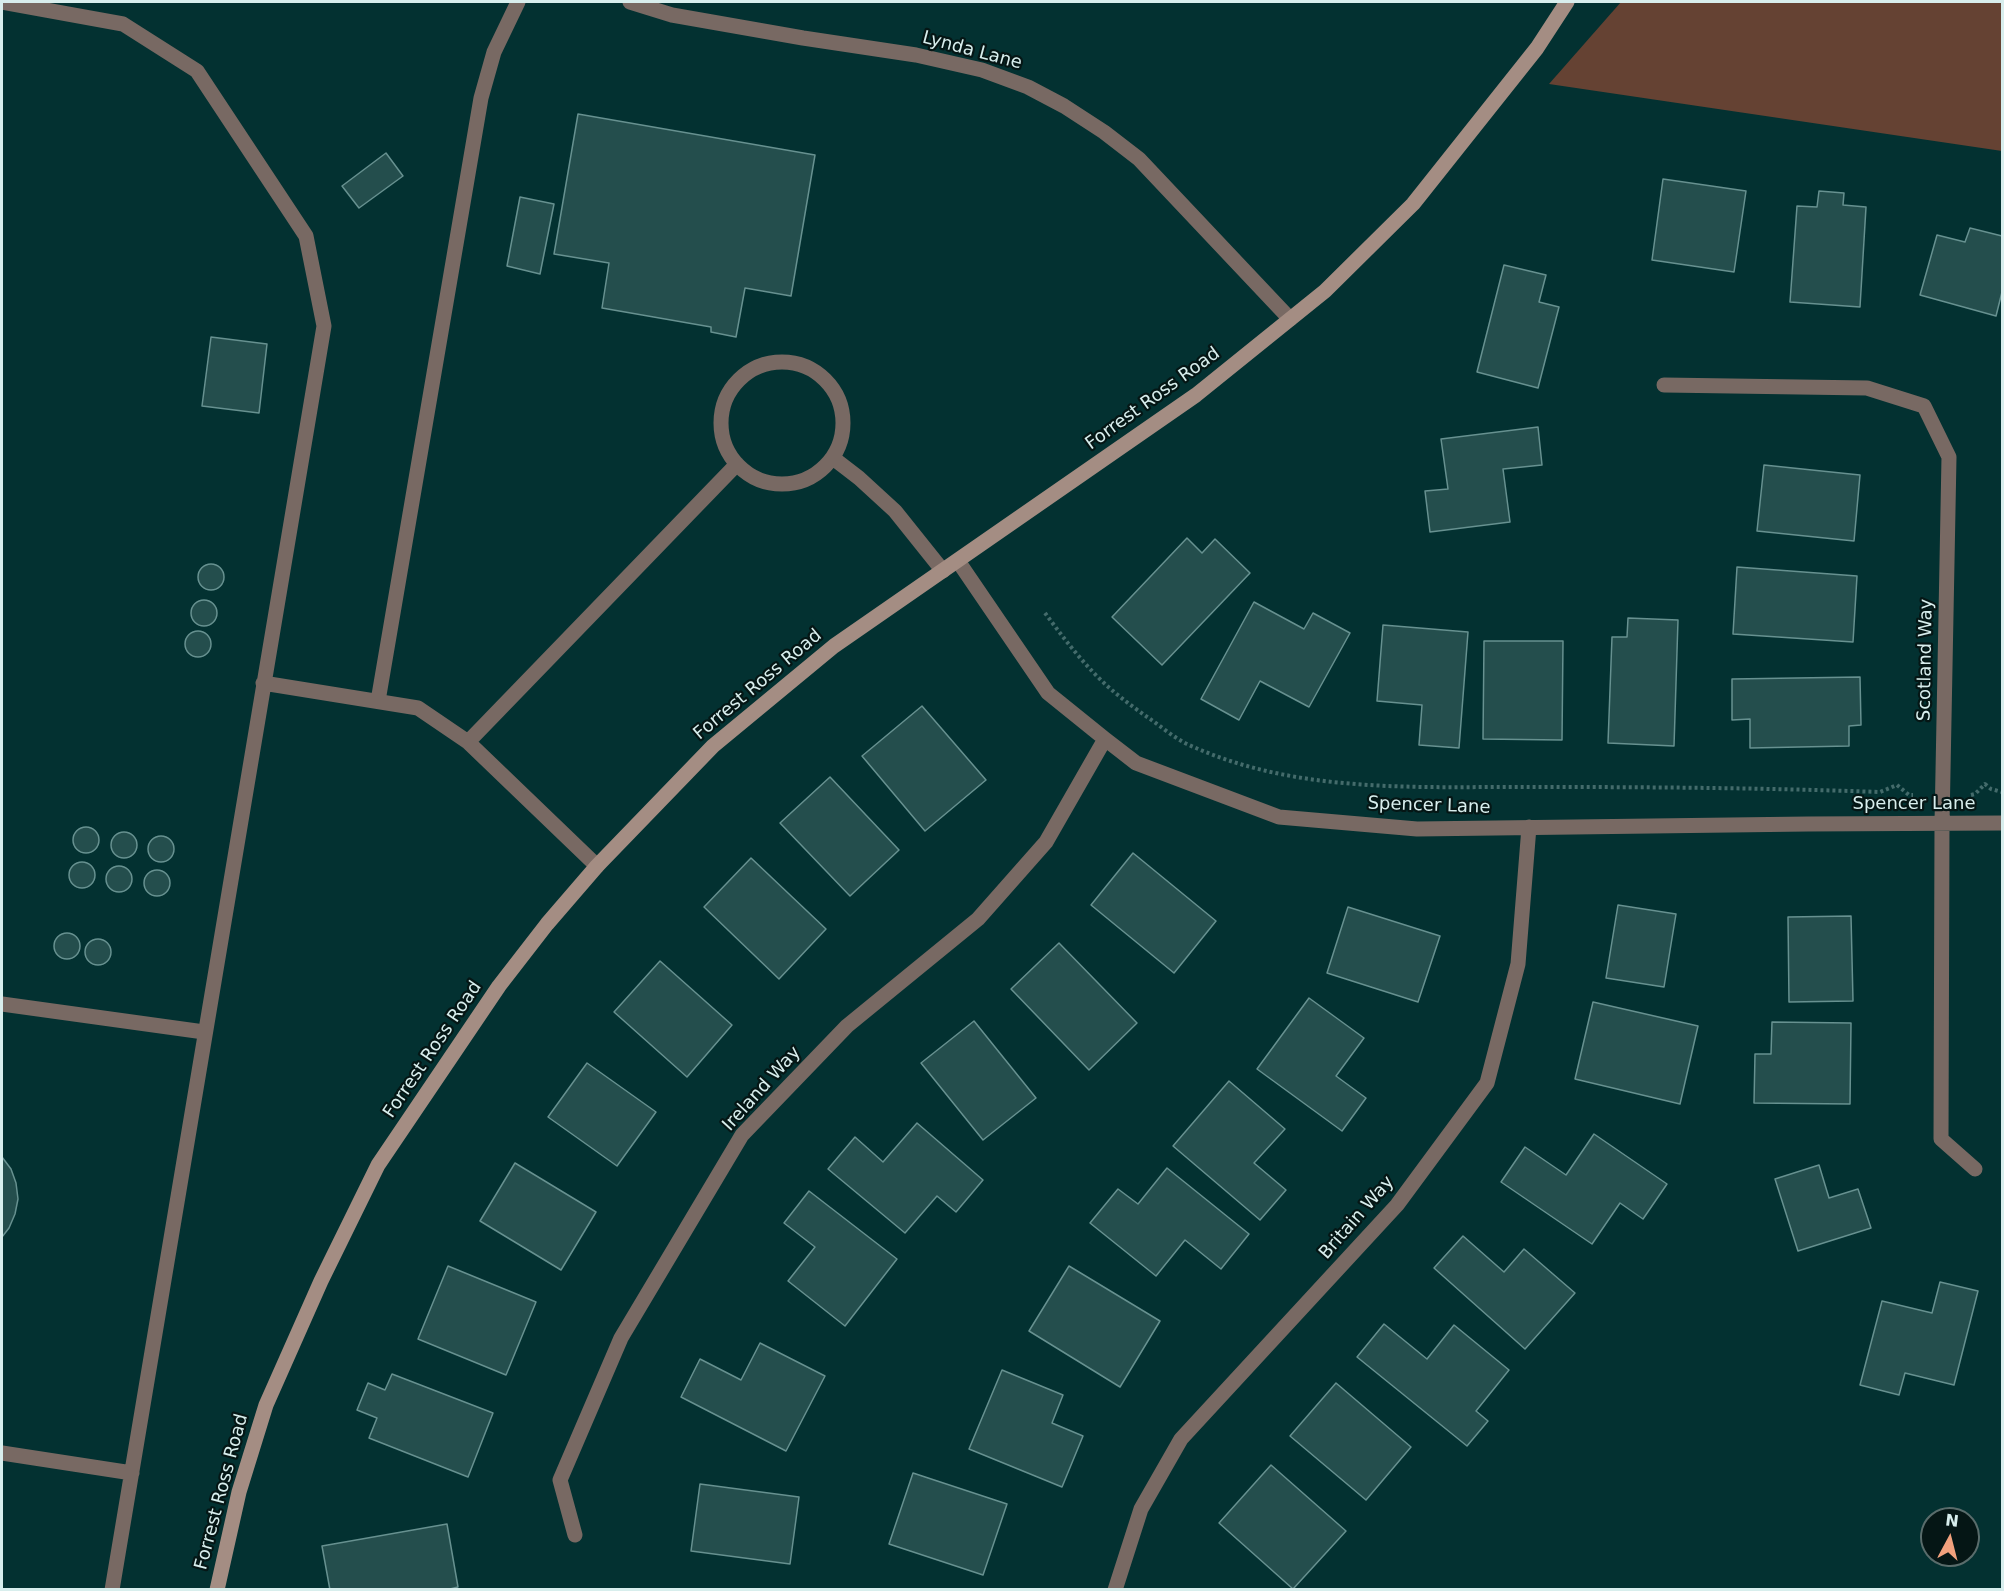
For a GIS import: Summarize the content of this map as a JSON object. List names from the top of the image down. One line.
{"streets":{"street":["Lynda Lane","Forrest Ross Road","Scotland Way","Spencer Lane","Ireland Way","Britain Way"]},"crossings":[["Lynda Lane","Forrest Ross Road"],["Forrest Ross Road","Spencer Lane"],["Scotland Way","Spencer Lane"],["Spencer Lane","Ireland Way"],["Spencer Lane","Britain Way"]],"north":"top"}
